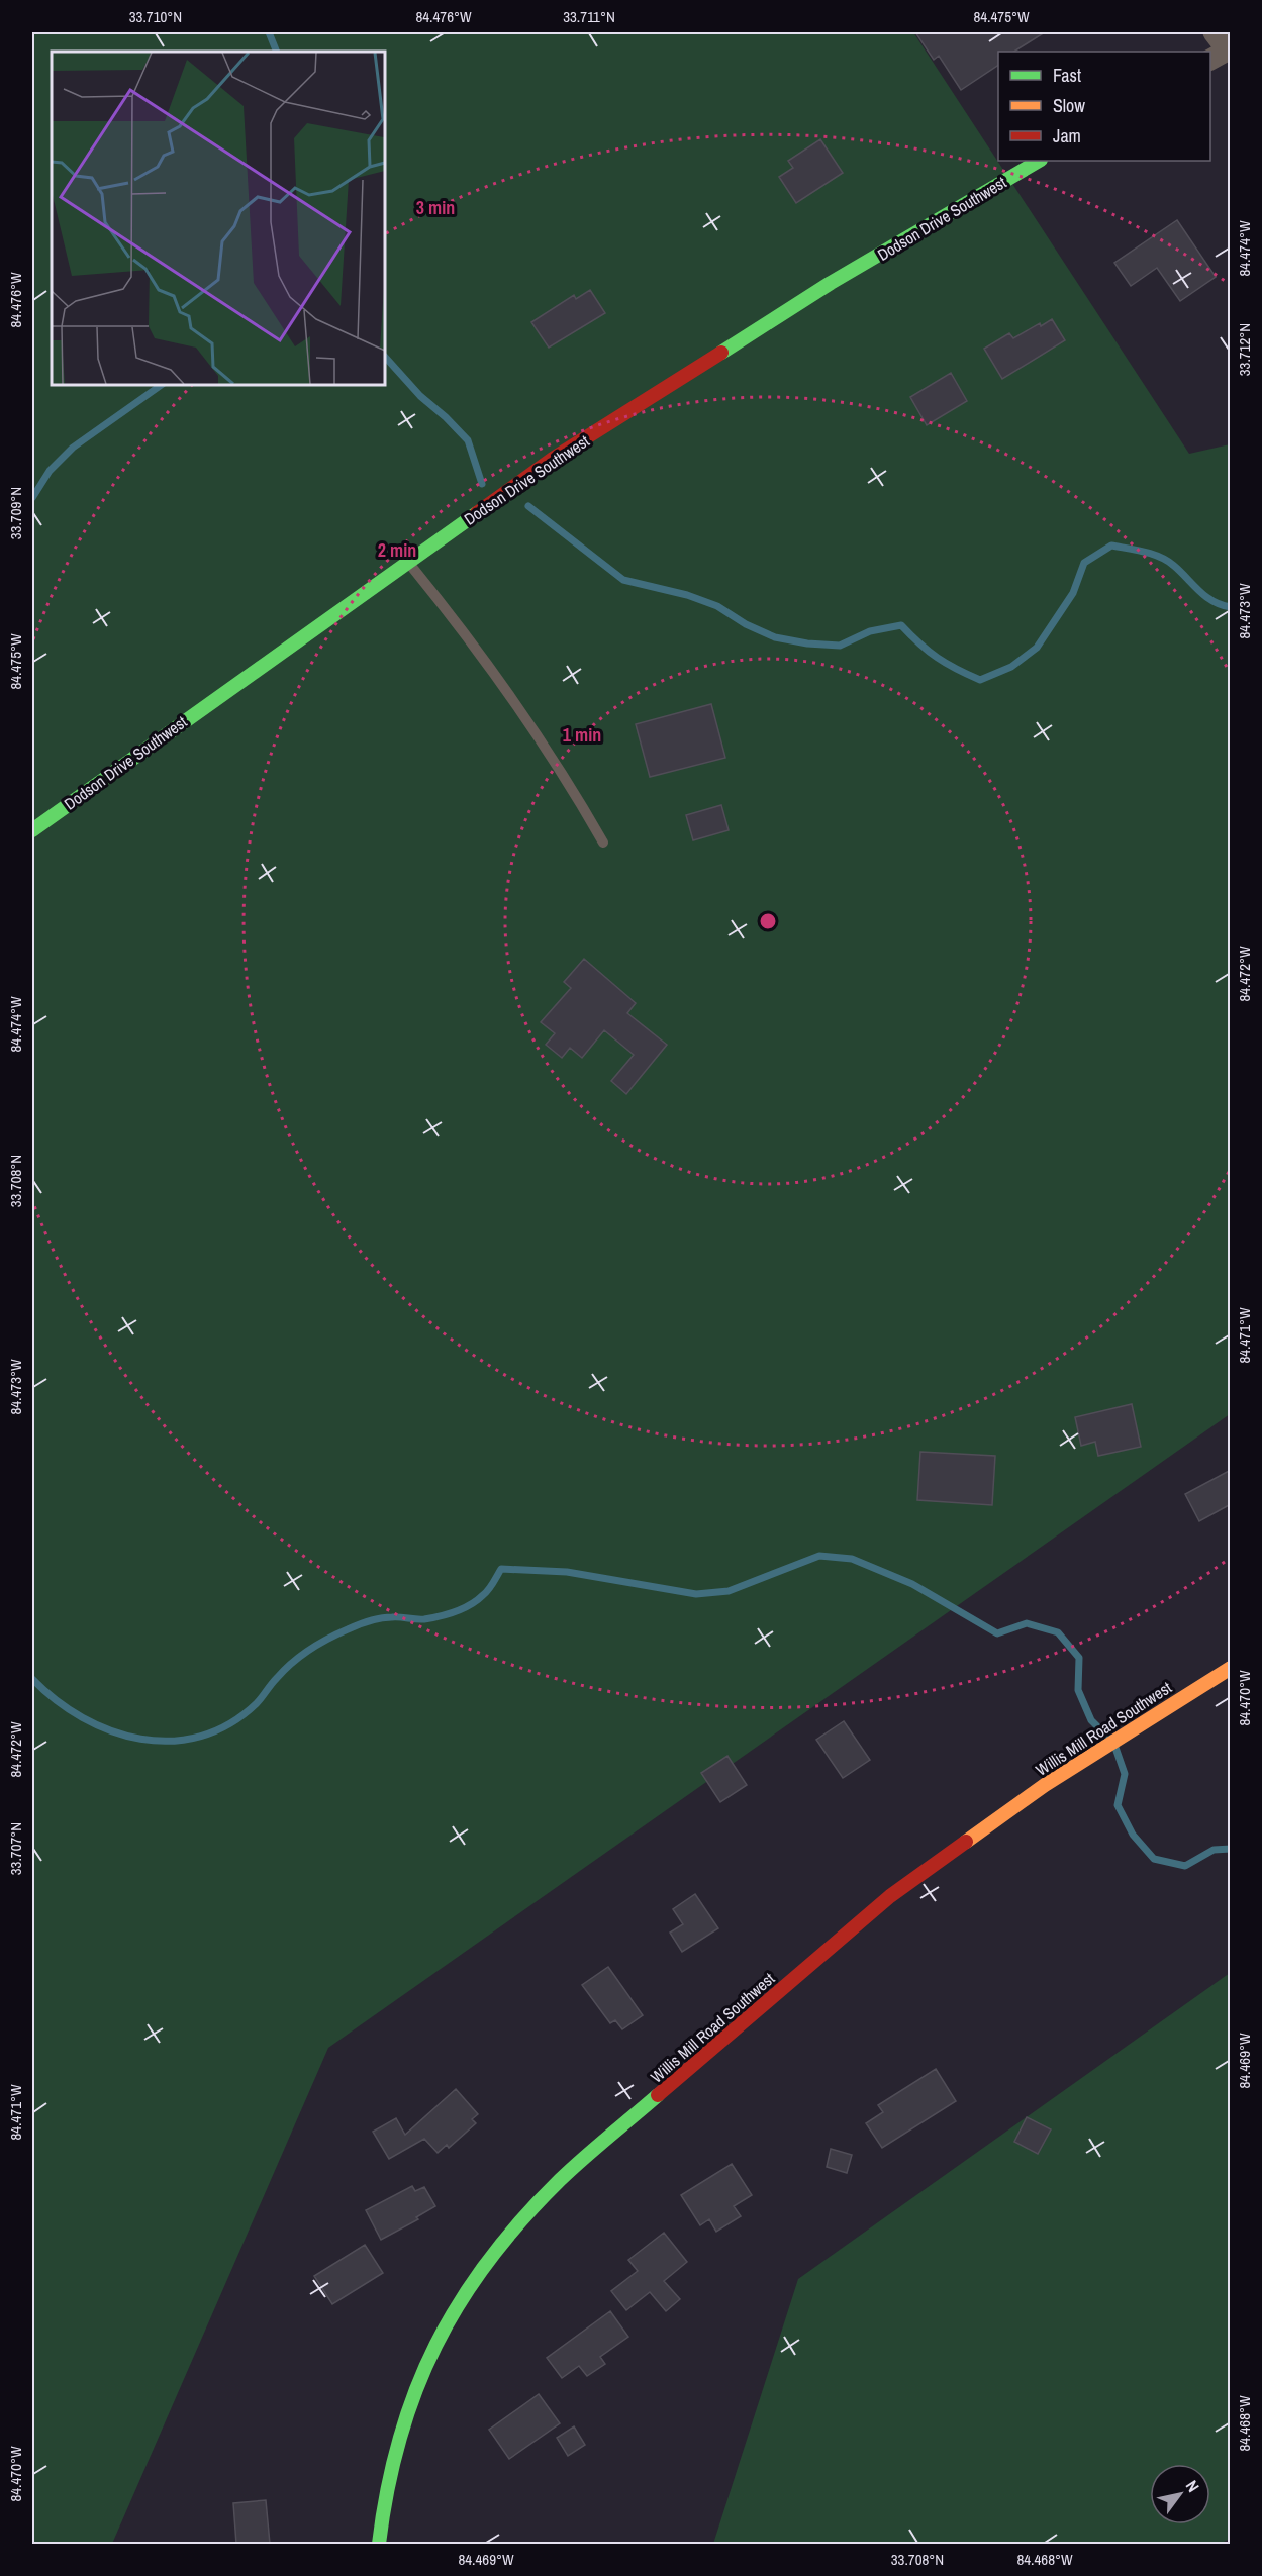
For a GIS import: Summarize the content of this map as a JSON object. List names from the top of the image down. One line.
{"streets":{"street":["Dodson Drive Southwest","Willis Mill Road Southwest"]},"legend":["Fast","Slow","Jam"],"north":"top right","coordinates":["33.710°N","84.476°W","33.711°N","84.475°W","84.474°W","33.712°N","33.709°N","84.473°W","84.472°W","33.708°N","84.471°W","84.470°W","33.707°N","84.469°W","84.468°W"],"rings":["3 min","2 min","1 min"]}
